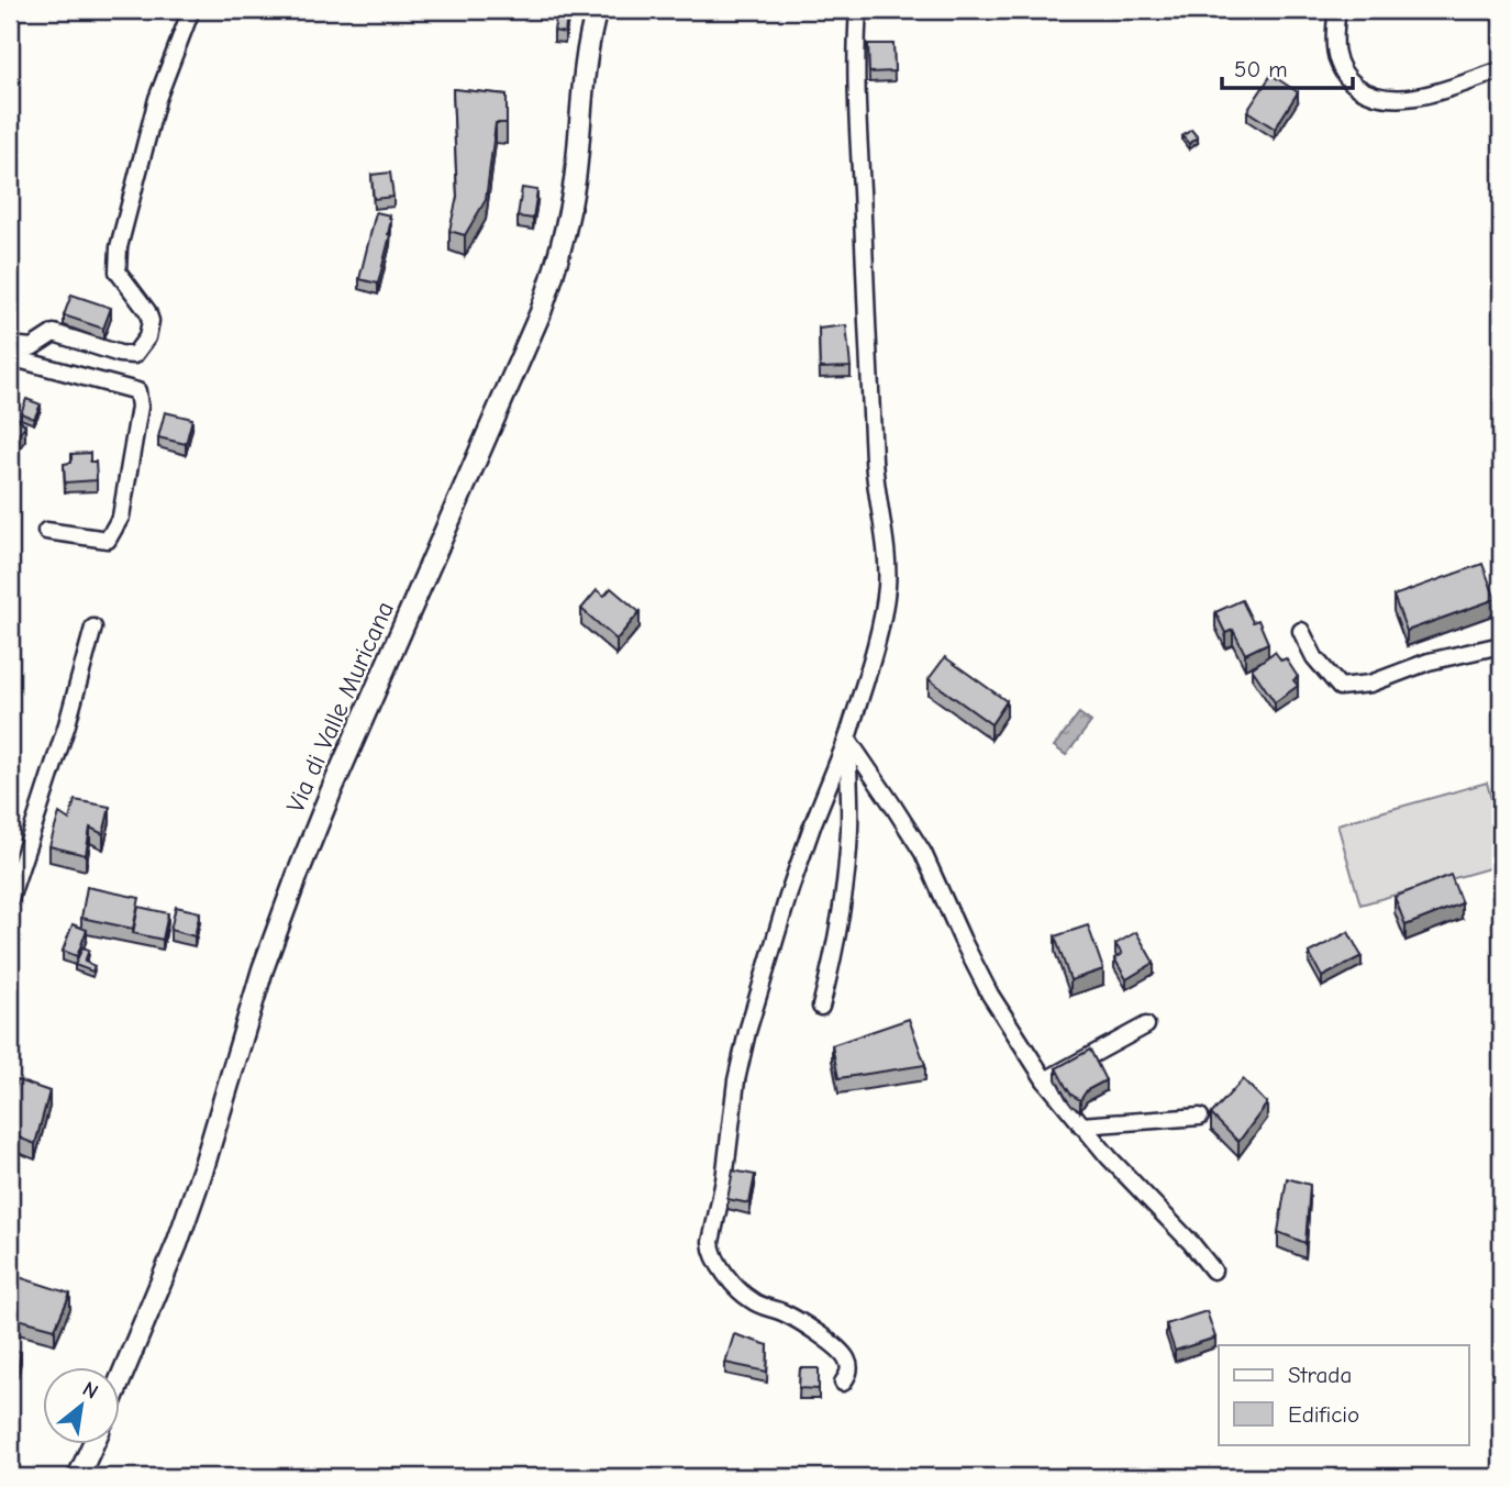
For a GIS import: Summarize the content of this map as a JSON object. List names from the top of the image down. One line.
{"streets":{"street":["Via di Valle Muricana"]},"legend":["Strada","Edificio"],"scale_bar":"50 m","north":"top right"}
